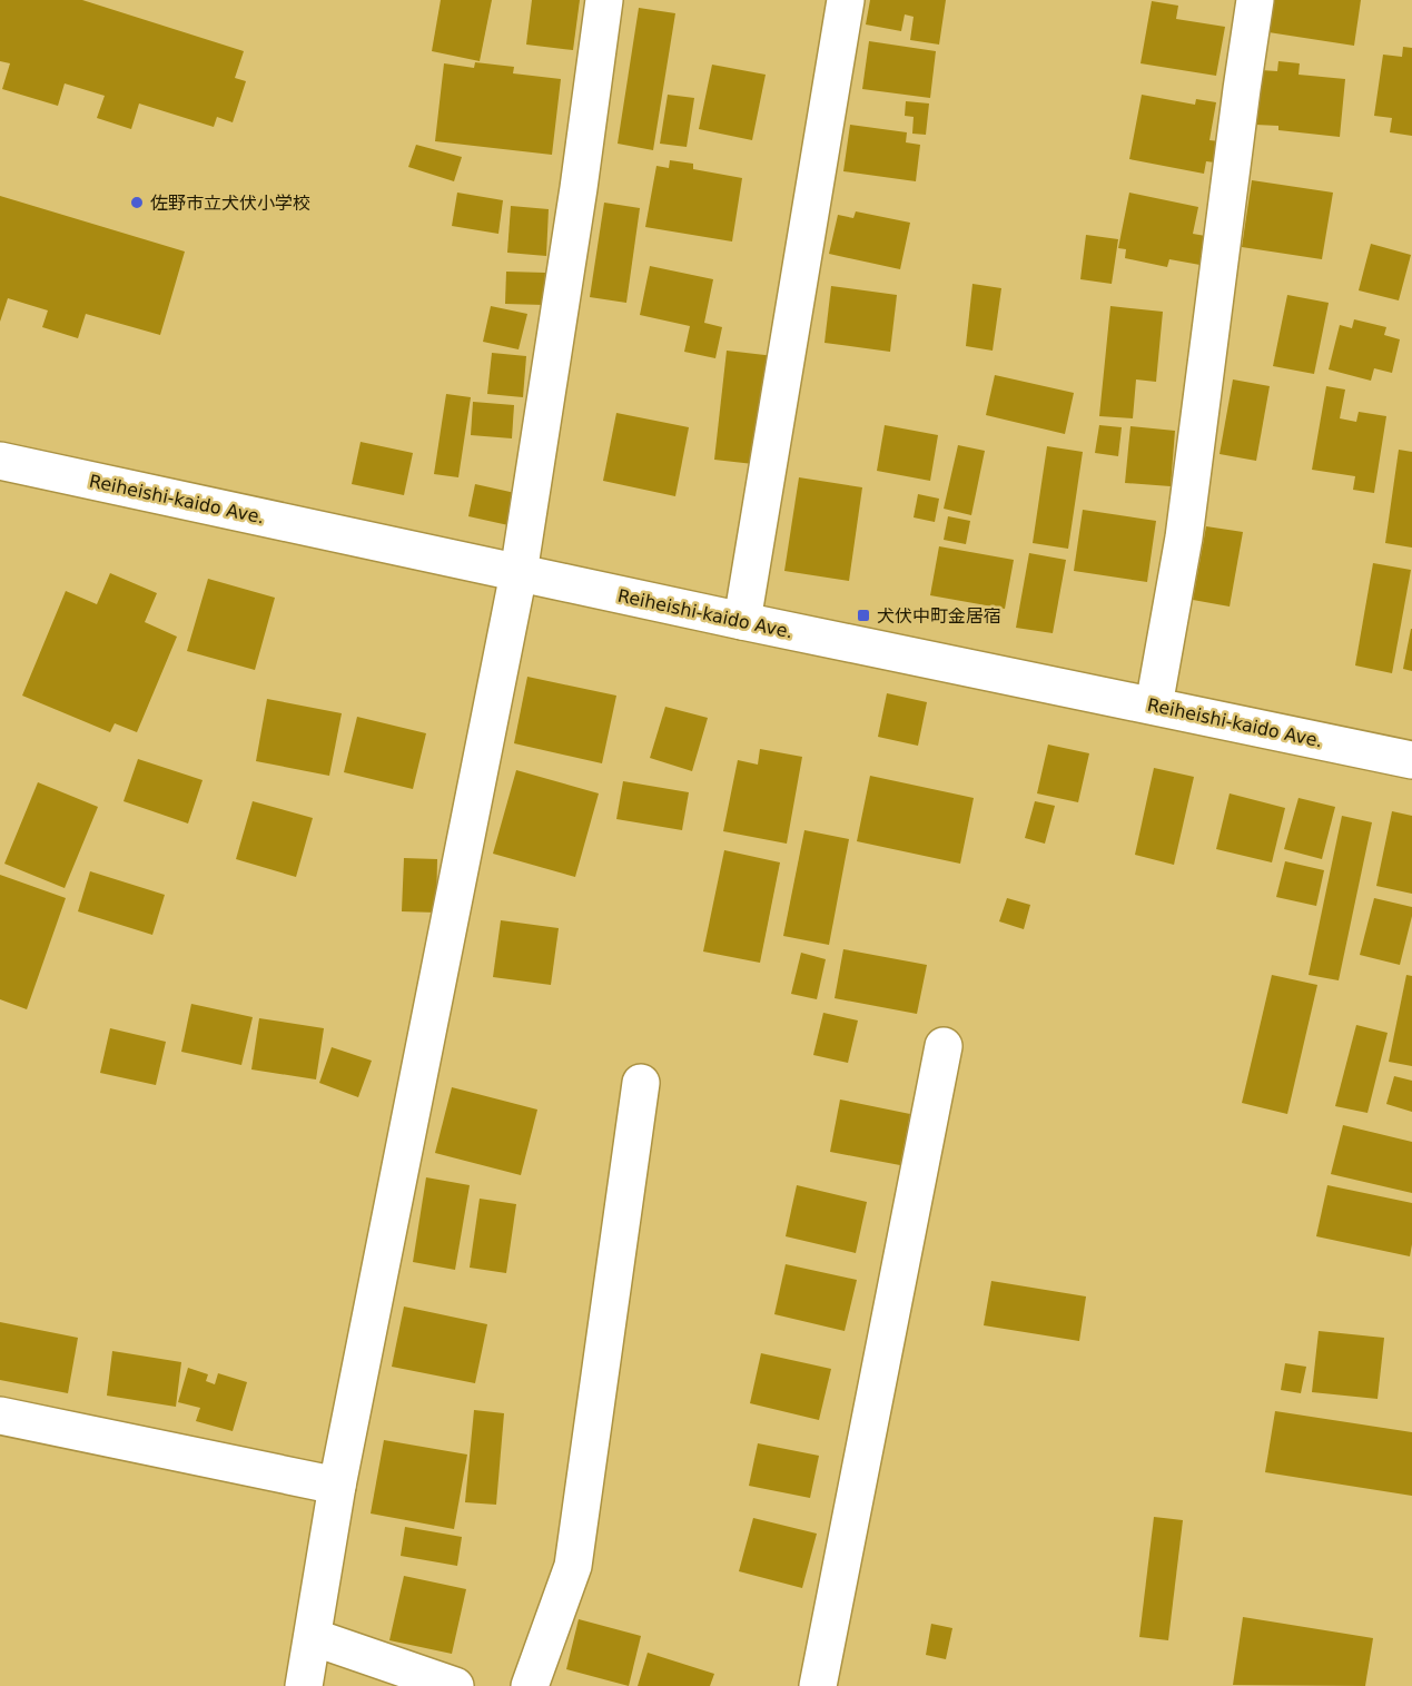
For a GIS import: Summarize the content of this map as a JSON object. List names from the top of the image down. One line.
{"streets":{"street":["Reiheishi-kaido Ave."]},"places":{"other":["佐野市立犬伏小学校"],"transit":["犬伏中町金居宿"]}}
